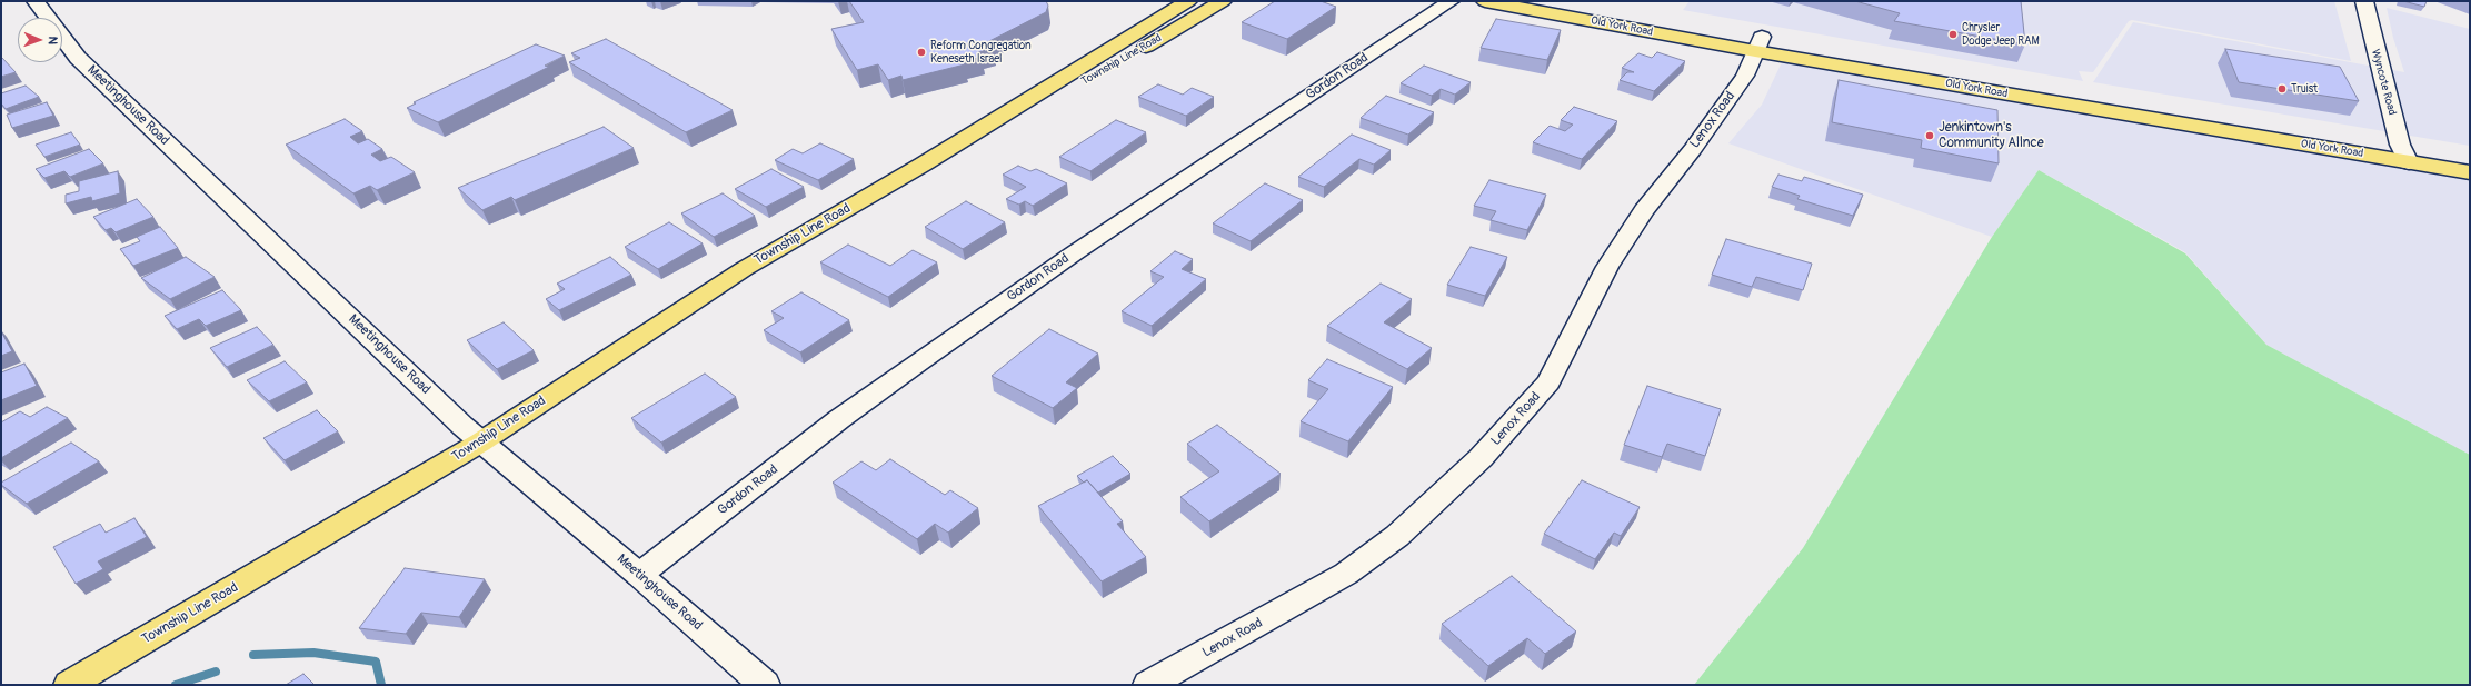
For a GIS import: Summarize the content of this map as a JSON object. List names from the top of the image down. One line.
{"streets":{"main road":["Old York Road","Township Line Road"],"street":["Gordon Road","Wyncote Road","Meetinghouse Road","Lenox Road"]},"crossings":[["Old York Road","Wyncote Road"],["Old York Road","Lenox Road"],["Township Line Road","Meetinghouse Road"],["Gordon Road","Meetinghouse Road"]],"places":["Chrysler Dodge Jeep RAM","Reform Congregation Keneseth Israel","Truist","Jenkintown's Community Allnce"],"north":"right"}
